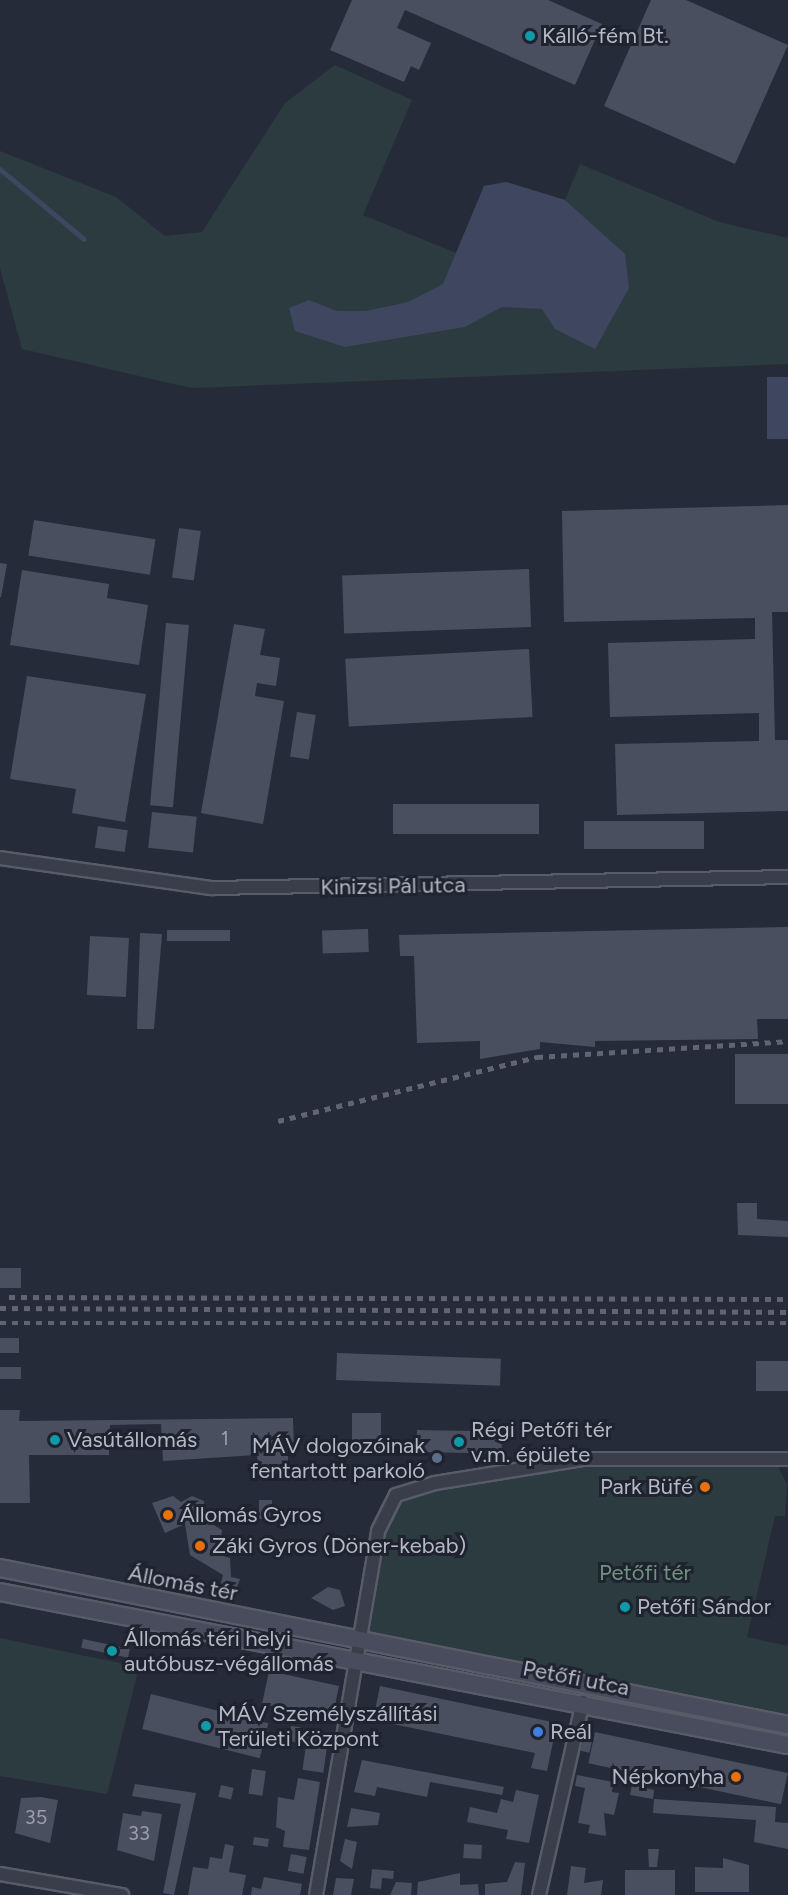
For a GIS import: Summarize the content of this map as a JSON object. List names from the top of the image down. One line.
{"streets":{"main road":["Állomás tér","Petőfi utca"],"street":["Kinizsi Pál utca"]},"crossings":[["Állomás tér","Petőfi utca"]],"parks":["Petőfi tér"],"places":["Kálló-fém Bt.","Vasútállomás","Régi Petőfi tér v.m. épülete","MÁV dolgozóinak fentartott parkoló","Park Büfé","Állomás Gyros","Záki Gyros (Döner-kebab)","Petőfi Sándor","Állomás téri helyi autóbusz-végállomás","MÁV Személyszállítási Területi Központ","Reál","Népkonyha"],"house_numbers":["1","35","33"]}
